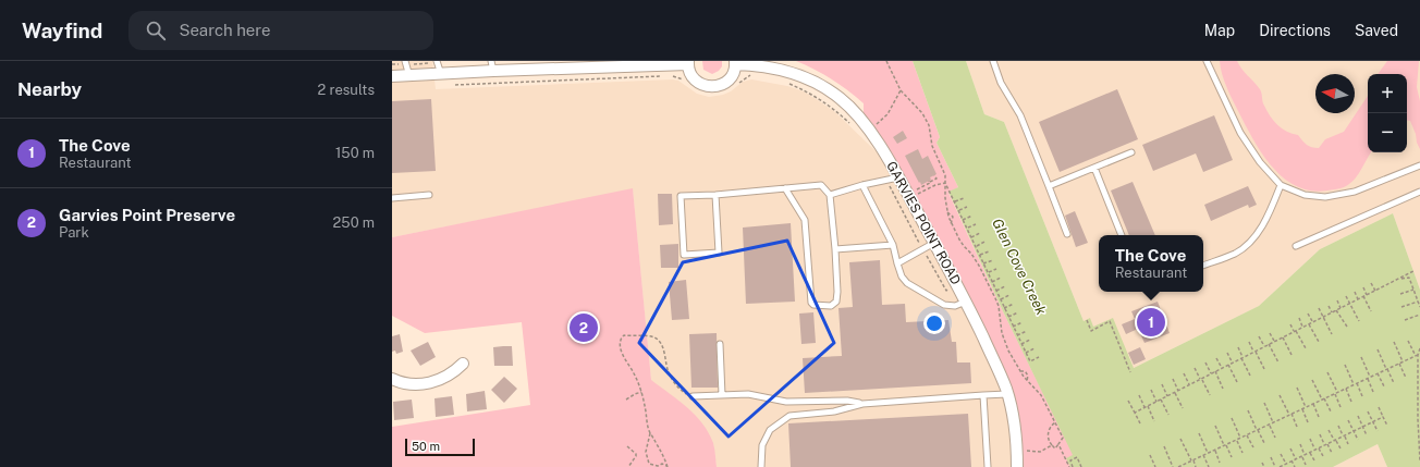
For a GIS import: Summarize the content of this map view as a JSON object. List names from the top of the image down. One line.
{"streets":{"street":["GARVIES POINT ROAD"]},"water":["Glen Cove Creek"],"scale_bar":"50 m","north":"left","page":{"header":"Wayfind","search":"Search here","nav":["Map","Directions","Saved"],"heading":["Nearby","2 results"],"map_buttons":["+","−"],"list":[{"mark":"1","name":"The Cove","note":"Restaurant","value":"150 m"},{"mark":"2","name":"Garvies Point Preserve","note":"Park","value":"250 m"}],"popup":["The Cove","Restaurant"],"pins":["1","2"],"scale":"50 m"}}
